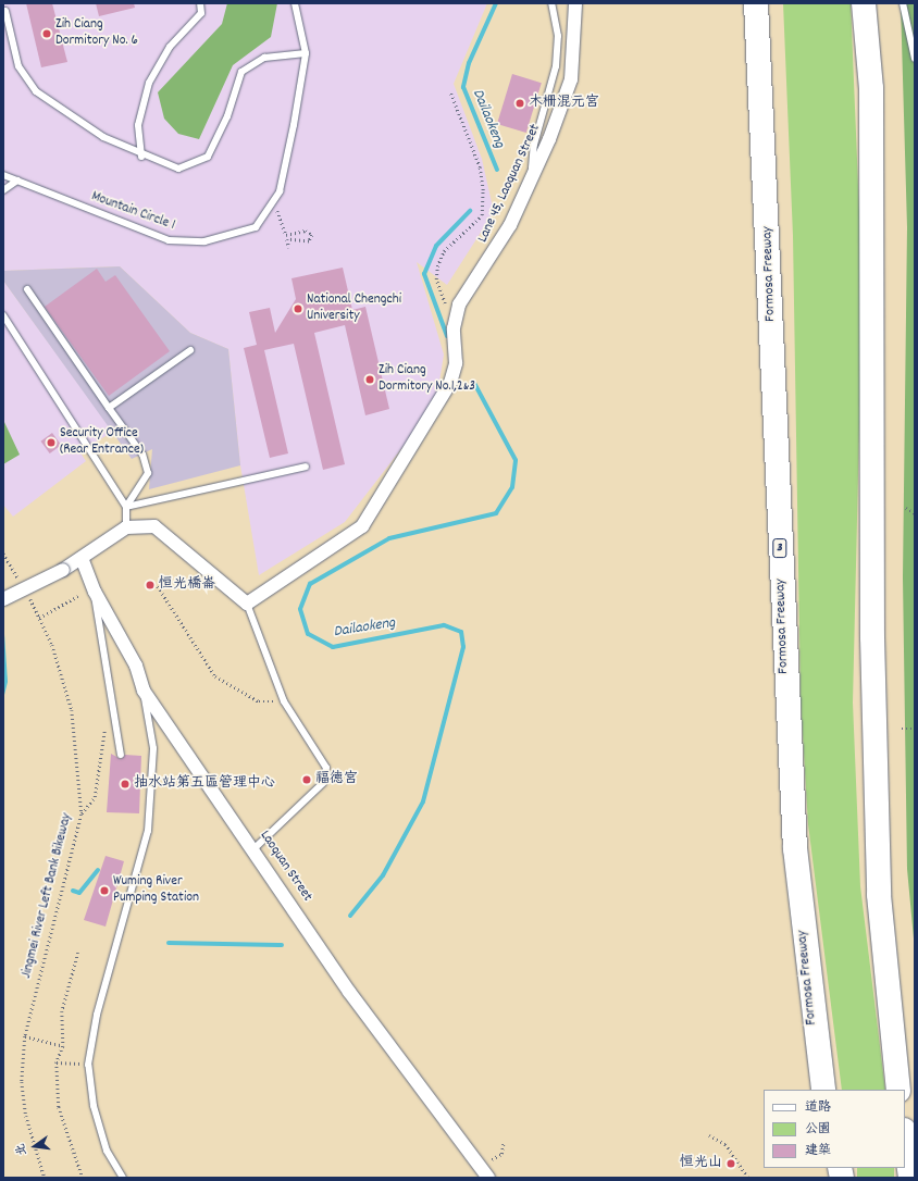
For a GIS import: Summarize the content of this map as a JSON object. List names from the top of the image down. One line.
{"streets":{"highway":["Formosa Freeway","3"],"street":["Lane 45, Laoquan Street","Laoquan Street"],"lane":["Mountain Circle 1"],"path":["Jingmei River Left Bank Bikeway"]},"water":["Dailaokeng"],"places":["Zih Ciang Dormitory No. 6","木柵混元宮","National Chengchi University","Zih Ciang Dormitory No.1,2&3","Security Office (Rear Entrance)","恒光橋崙","福德宮","抽水站第五區管理中心","Wuming River Pumping Station","恒光山"],"legend":["道路","公園","建築"],"north":"left"}
